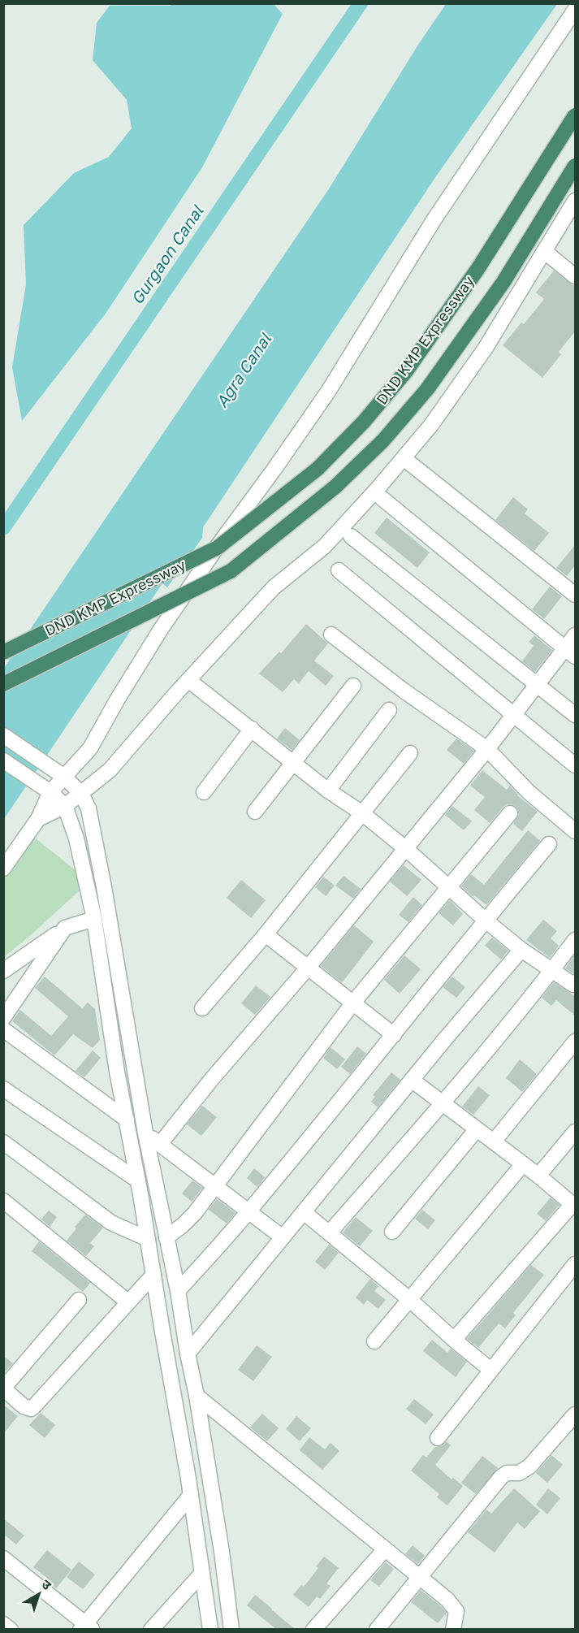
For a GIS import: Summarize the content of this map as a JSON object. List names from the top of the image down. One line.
{"streets":{"highway":["DND KMP Expressway"]},"water":["Gurgaon Canal","Agra Canal"],"north":"top right"}
